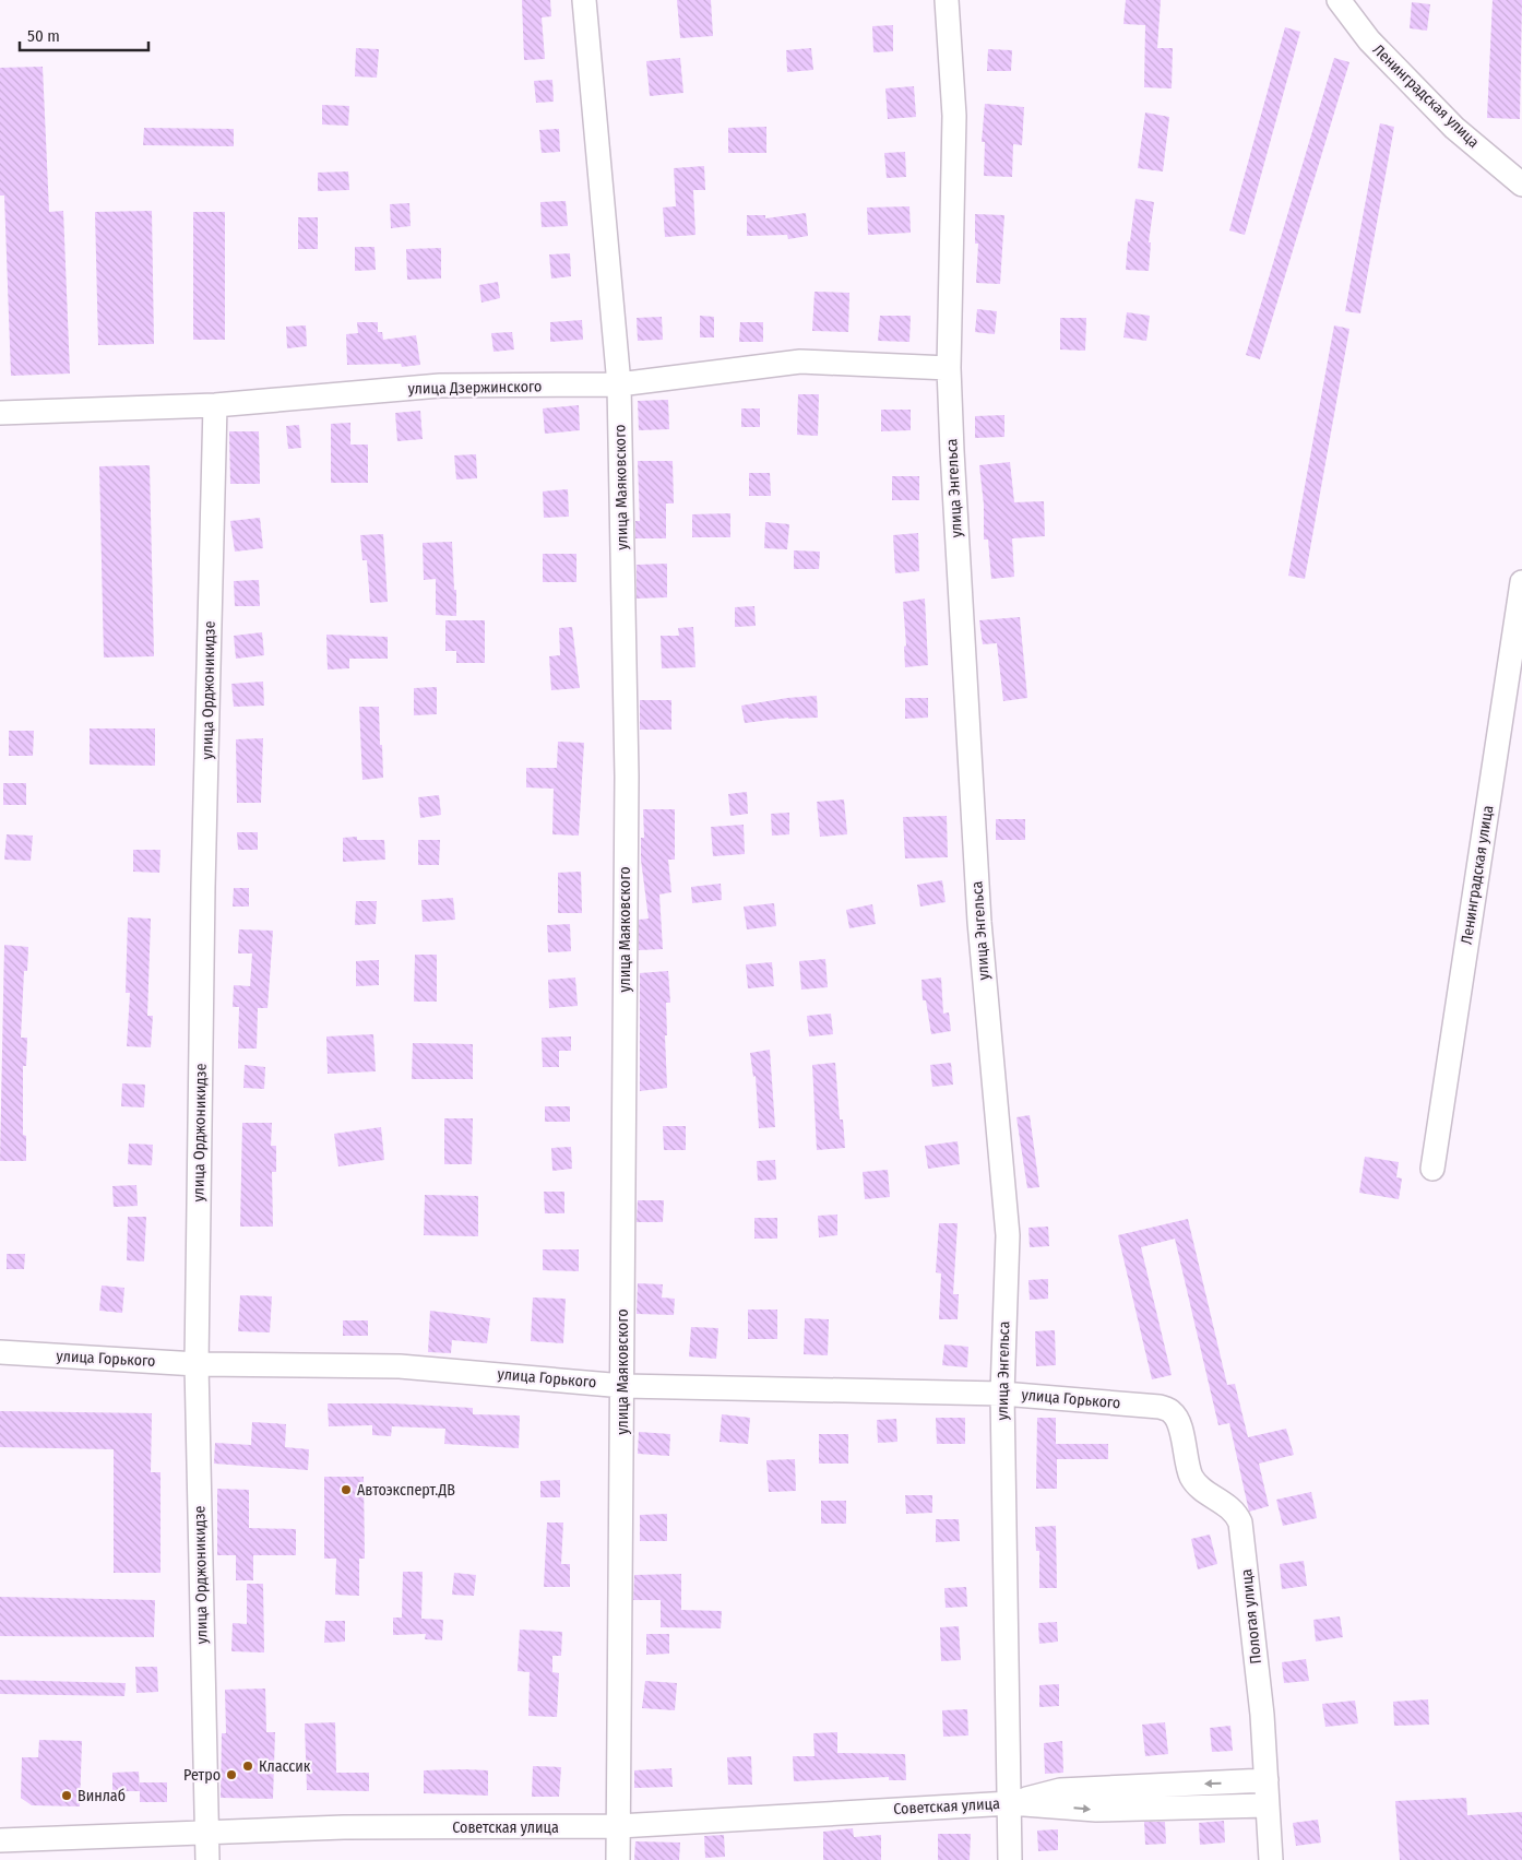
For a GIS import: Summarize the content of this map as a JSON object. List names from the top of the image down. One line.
{"streets":{"street":["Ленинградская улица","улица Дзержинского","улица Маяковского","улица Энгельса","улица Орджоникидзе","улица Горького","Пологая улица","Советская улица"]},"crossings":[["улица Дзержинского","улица Маяковского"],["улица Дзержинского","улица Энгельса"],["улица Дзержинского","улица Орджоникидзе"],["улица Маяковского","улица Горького"],["улица Маяковского","Советская улица"],["улица Энгельса","улица Горького"],["улица Энгельса","Советская улица"],["улица Орджоникидзе","улица Горького"],["улица Орджоникидзе","Советская улица"],["улица Горького","Пологая улица"],["Пологая улица","Советская улица"]],"places":["Автоэксперт.ДВ","Классик","Ретро","Винлаб"],"scale_bar":"50 m"}
